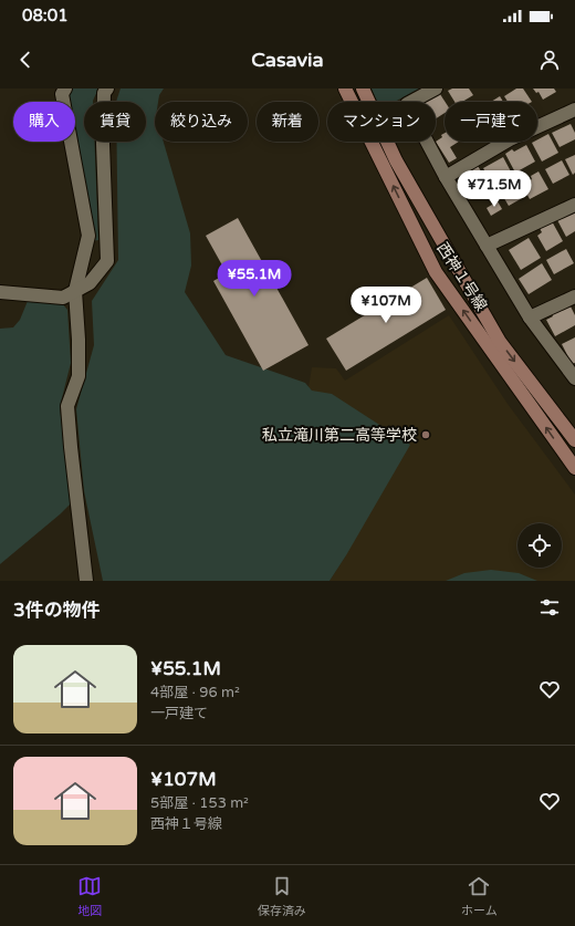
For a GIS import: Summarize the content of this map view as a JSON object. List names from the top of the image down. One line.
{"streets":{"street":["西神１号線"]},"places":["私立滝川第二高等学校"],"page":{"status":"08:01","header":"Casavia","chip":["購入","賃貸","絞り込み","新着","マンション","一戸建て"],"price":["¥71.5M","¥55.1M","¥107M"],"heading":"3件の物件","list":[{"name":"¥55.1M","note":"4部屋 · 96 m² · 一戸建て"},{"name":"¥107M","note":"5部屋 · 153 m² · 西神１号線"}],"tabs":["地図","保存済み","ホーム"]}}
